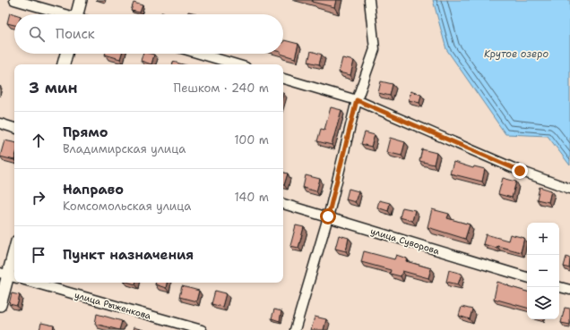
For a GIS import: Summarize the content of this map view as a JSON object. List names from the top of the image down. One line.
{"streets":{"street":["улица Суворова","улица Рыженкова"]},"water":["Крутое озеро"],"page":{"search":"Поиск","heading":["3 мин","Пешком · 240 m"],"list":[["Прямо","Владимирская улица","100 m"],["Направо","Комсомольская улица","140 m"],"Пункт назначения"],"map_buttons":["+","−"]}}
